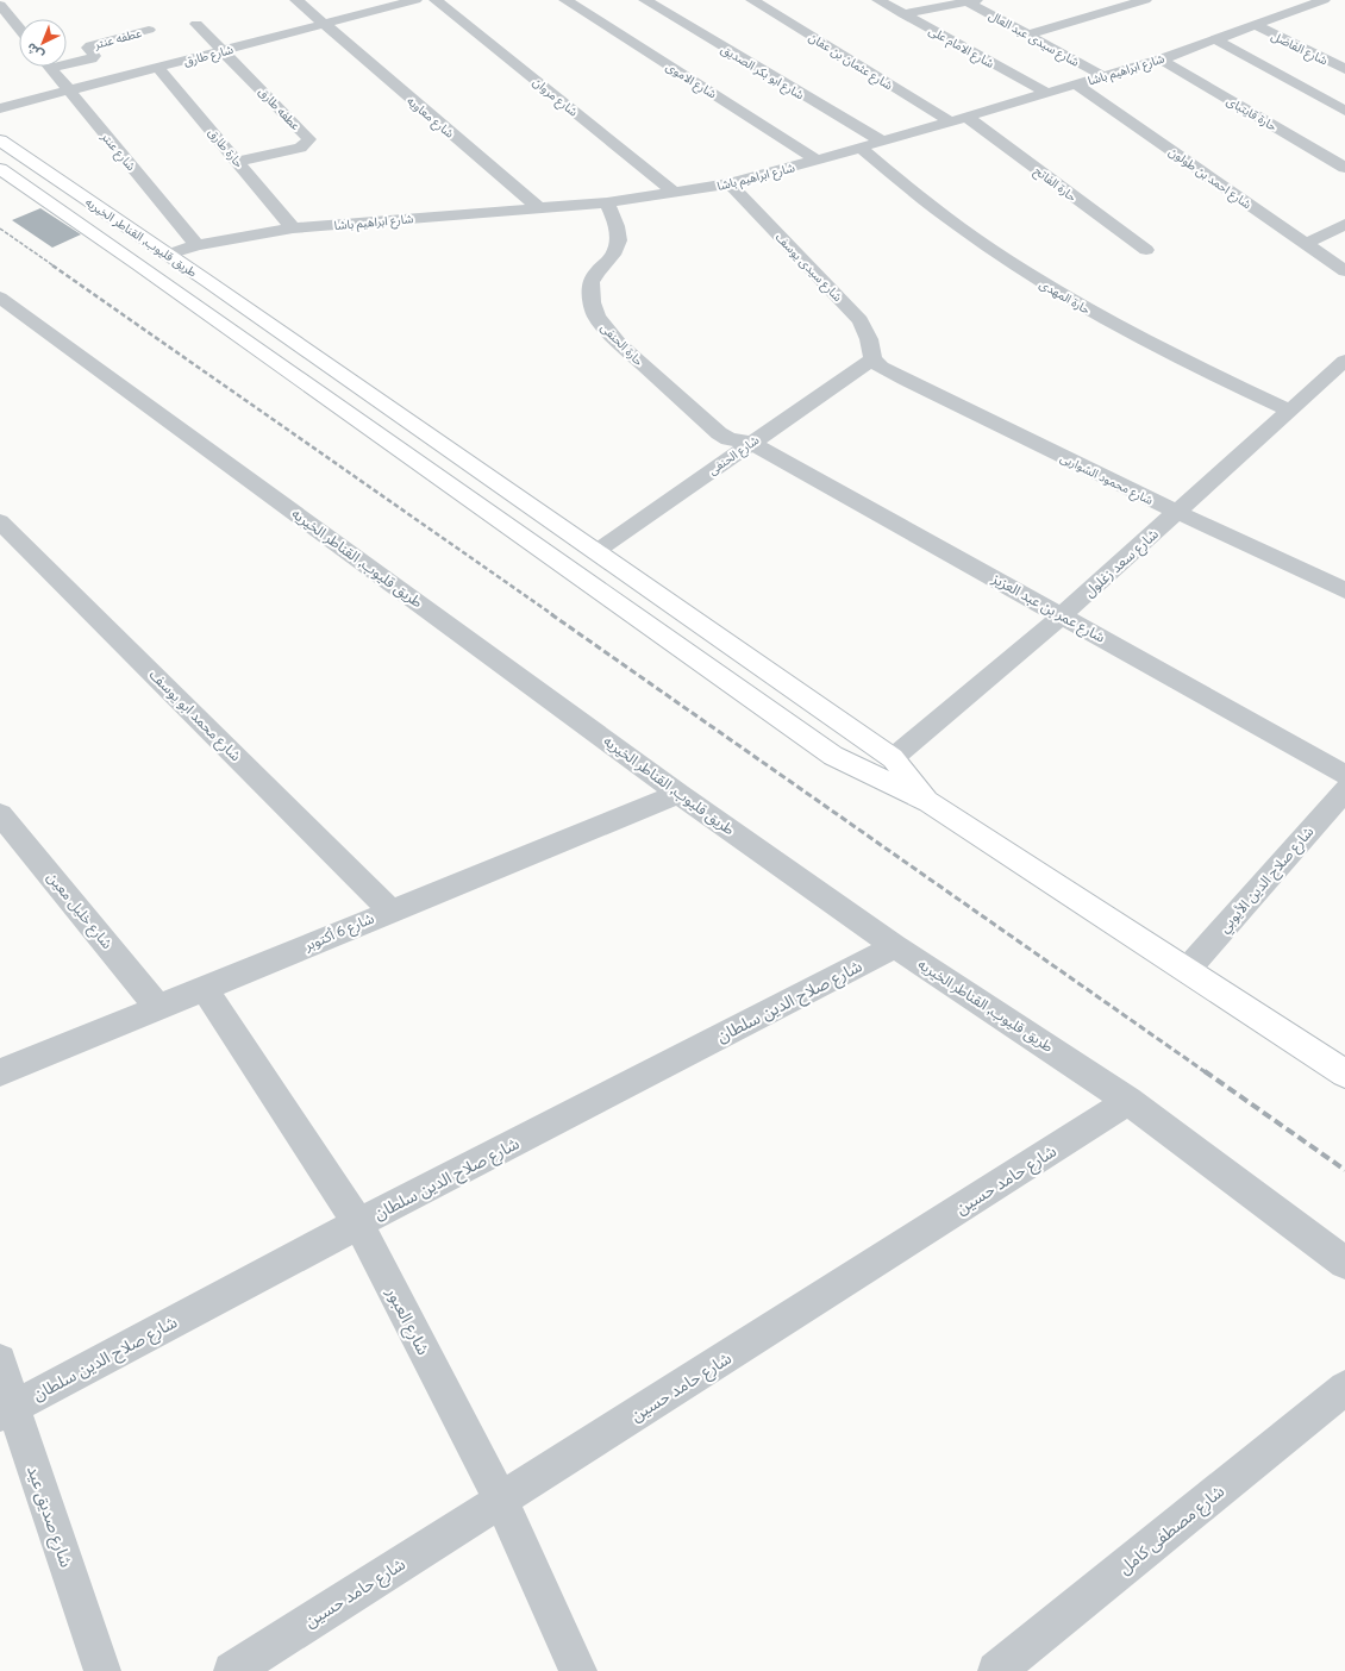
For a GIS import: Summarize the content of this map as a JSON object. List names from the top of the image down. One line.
{"streets":{"main road":["طريق قليوب, القناطر الخيريه"],"street":["عطفه عنتر","شارع سيدى عبد العال","شارع الامام على","شارع الفاضل","شارع طارق","شارع عثمان بن عفان","شارع ابراهيم باشا","شارع ابو بكر الصديق","شارع الاموى","شارع مروان","عطفه طارق","حارة قايتباى","شارع معاويه","حارة طارق","شارع عنتر","شارع احمد بن طولون","حارة الفاتح","شارع سيدى يوسف","حارة المهدى","حارة الحنفى","شارع الحنفى","شارع محمود الشواربى","شارع سعد زغلول","شارع عمر بن عبد العزيز","شارع محمد ابو يوسف","شارع صلاح الدين الأيوبي","شارع خليل معين","شارع 6 أكتوبر","شارع صلاح الدين سلطان","شارع حامد حسين","شارع العبور","شارع صديق عيد","شارع مصطفى كامل"]},"crossings":[["شارع سيدى عبد العال","شارع ابراهيم باشا"],["شارع الامام على","شارع ابراهيم باشا"],["شارع الفاضل","شارع ابراهيم باشا"],["شارع طارق","عطفه طارق"],["شارع طارق","شارع معاويه"],["شارع طارق","حارة طارق"],["شارع طارق","شارع عنتر"],["شارع عثمان بن عفان","شارع ابراهيم باشا"],["شارع ابراهيم باشا","شارع ابو بكر الصديق"],["شارع ابراهيم باشا","شارع الاموى"],["شارع ابراهيم باشا","شارع مروان"],["شارع ابراهيم باشا","حارة قايتباى"],["شارع ابراهيم باشا","شارع معاويه"],["شارع ابراهيم باشا","حارة طارق"],["شارع ابراهيم باشا","شارع عنتر"],["شارع ابراهيم باشا","شارع احمد بن طولون"],["شارع ابراهيم باشا","حارة الفاتح"],["شارع ابراهيم باشا","طريق قليوب, القناطر الخيريه"],["شارع ابراهيم باشا","شارع سيدى يوسف"],["شارع ابراهيم باشا","حارة المهدى"],["شارع ابراهيم باشا","حارة الحنفى"],["عطفه طارق","حارة طارق"],["طريق قليوب, القناطر الخيريه","شارع الحنفى"],["طريق قليوب, القناطر الخيريه","شارع سعد زغلول"],["طريق قليوب, القناطر الخيريه","شارع صلاح الدين الأيوبي"],["طريق قليوب, القناطر الخيريه","شارع 6 أكتوبر"],["طريق قليوب, القناطر الخيريه","شارع صلاح الدين سلطان"],["طريق قليوب, القناطر الخيريه","شارع حامد حسين"],["شارع سيدى يوسف","شارع الحنفى"],["شارع سيدى يوسف","شارع محمود الشواربى"],["حارة المهدى","شارع سعد زغلول"],["حارة الحنفى","شارع الحنفى"],["حارة الحنفى","شارع عمر بن عبد العزيز"],["شارع الحنفى","شارع محمود الشواربى"],["شارع الحنفى","شارع عمر بن عبد العزيز"],["شارع محمود الشواربى","شارع سعد زغلول"],["شارع سعد زغلول","شارع عمر بن عبد العزيز"],["شارع محمد ابو يوسف","شارع 6 أكتوبر"],["شارع خليل معين","شارع 6 أكتوبر"],["شارع 6 أكتوبر","شارع العبور"],["شارع صلاح الدين سلطان","شارع العبور"],["شارع صلاح الدين سلطان","شارع صديق عيد"],["شارع حامد حسين","شارع العبور"]],"north":"bottom left"}
